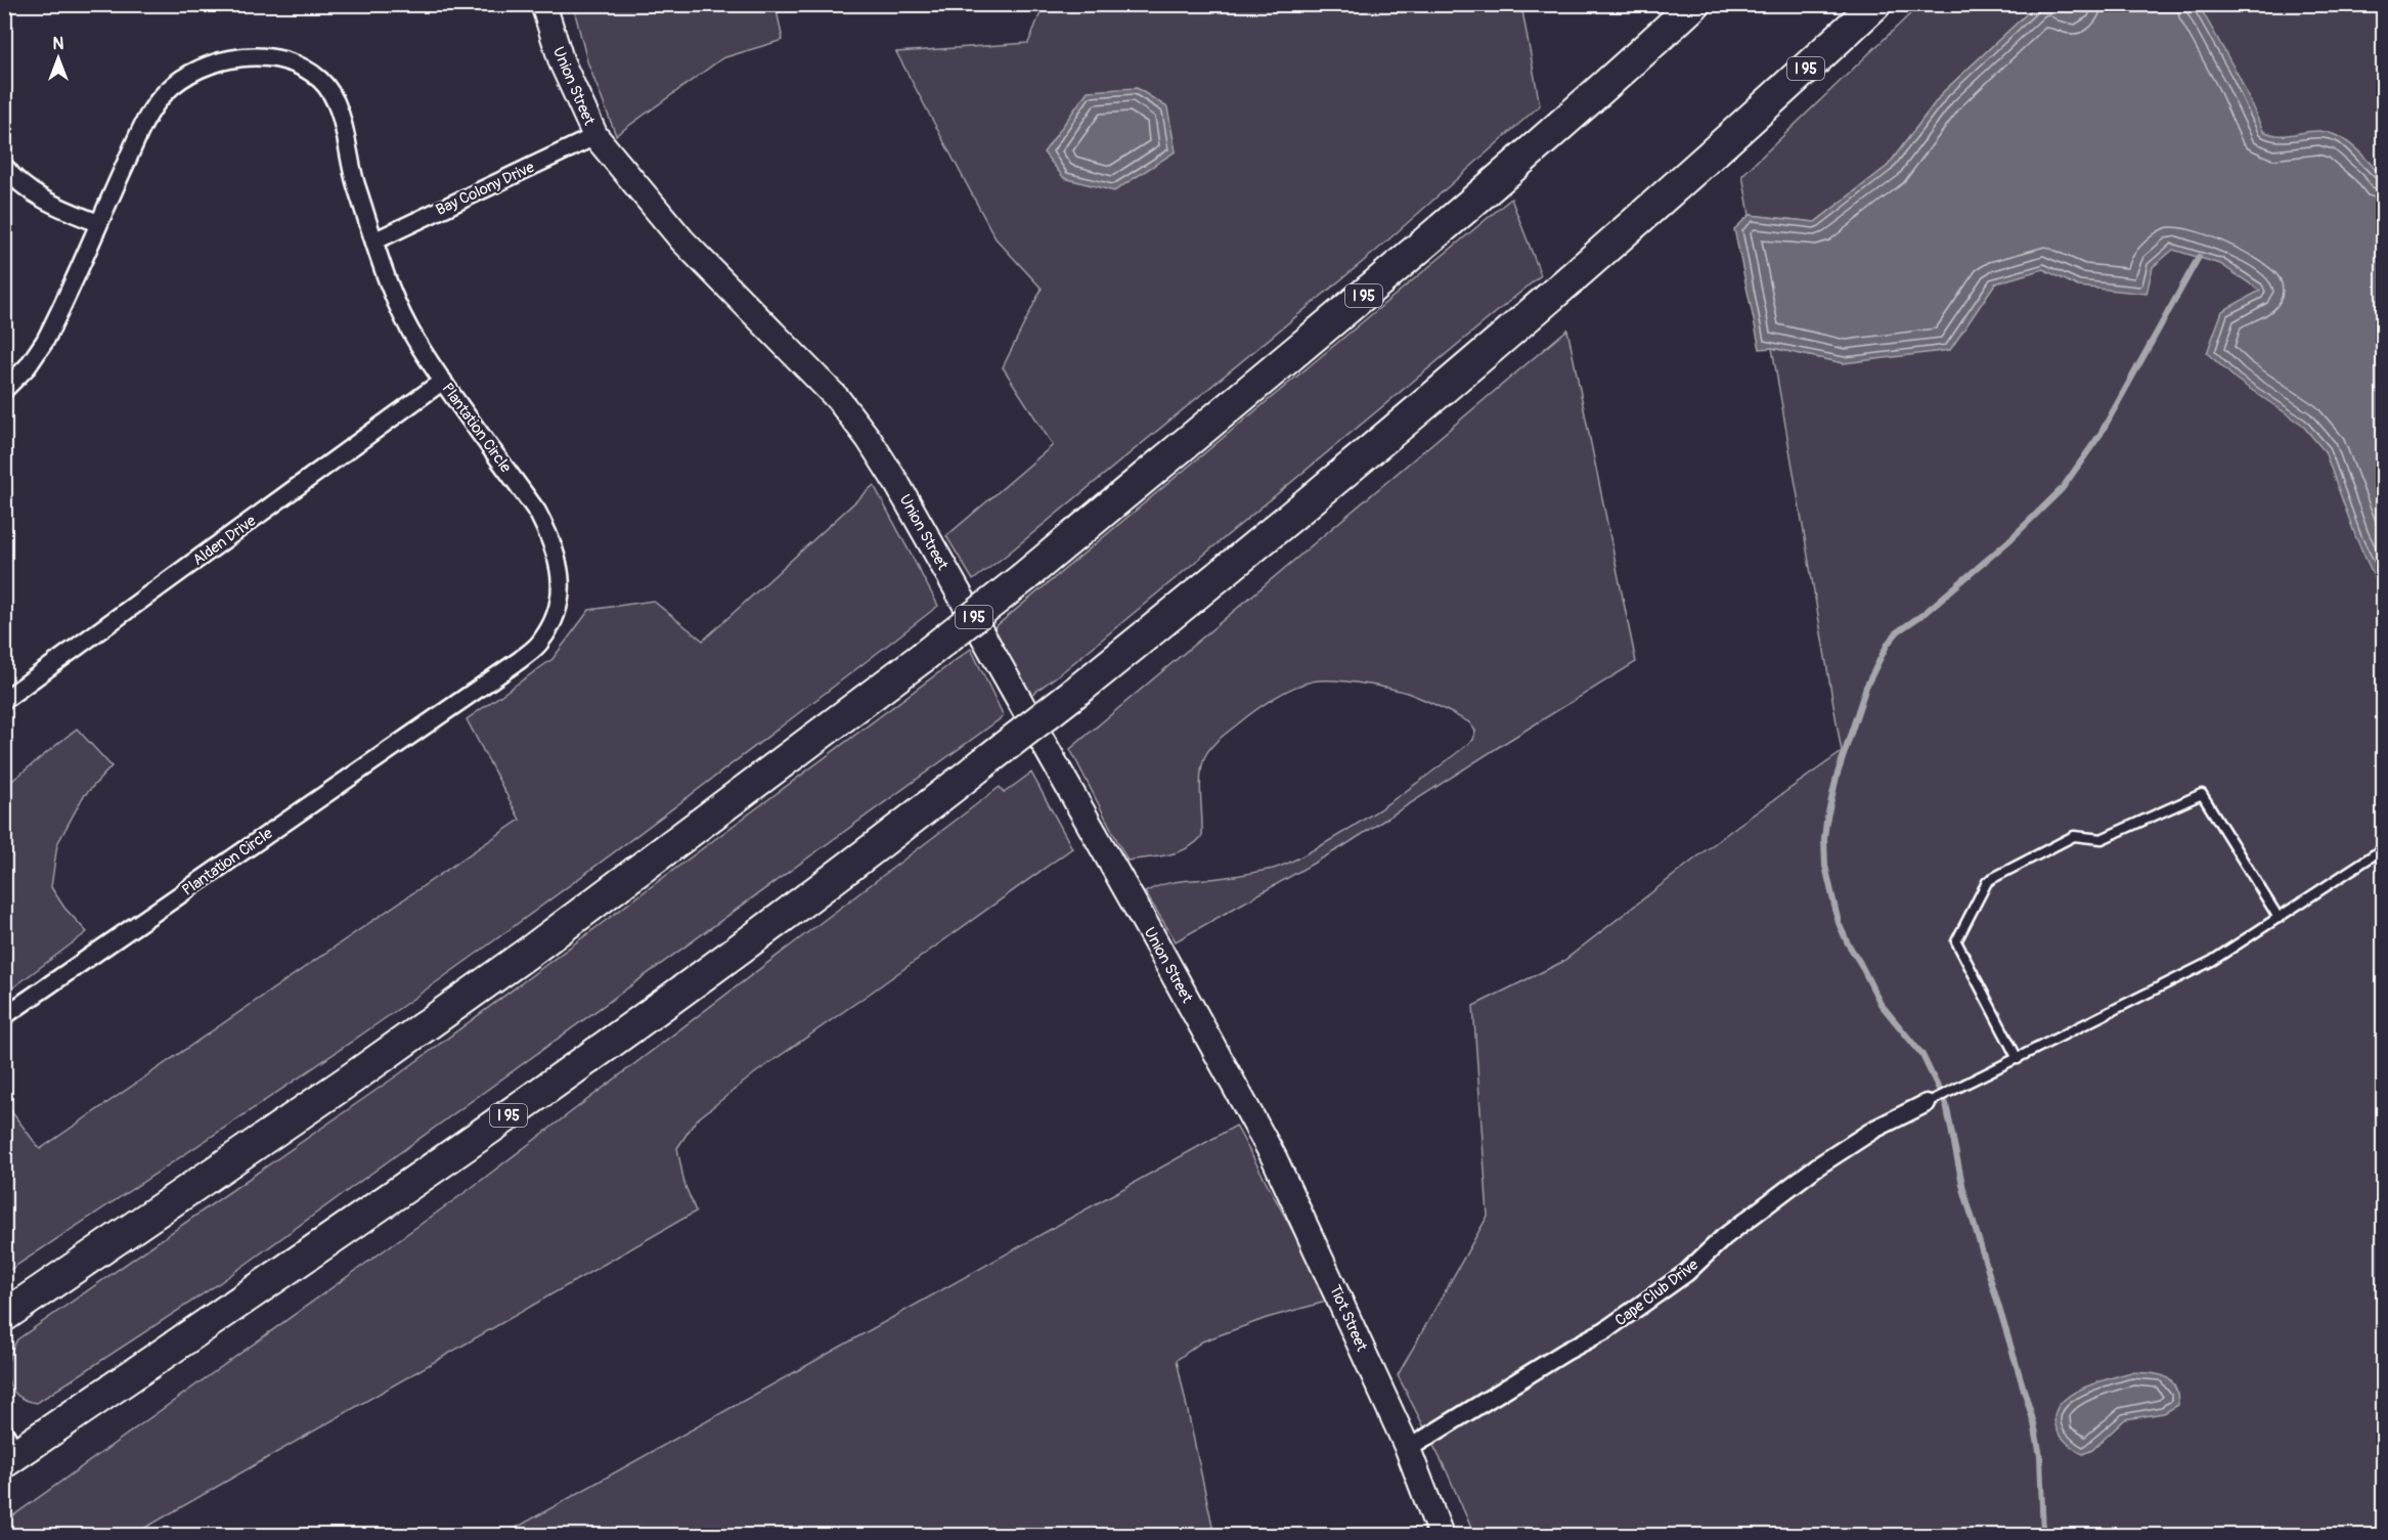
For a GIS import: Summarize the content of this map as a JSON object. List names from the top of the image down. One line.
{"streets":{"highway":["I 95"],"main road":["Union Street","Tiot Street"],"street":["Bay Colony Drive","Plantation Circle","Alden Drive","Cape Club Drive"]},"crossings":[["Union Street","Bay Colony Drive"],["Union Street","Tiot Street"],["Bay Colony Drive","Plantation Circle"],["Plantation Circle","Alden Drive"],["Cape Club Drive","Tiot Street"]],"north":"top"}
